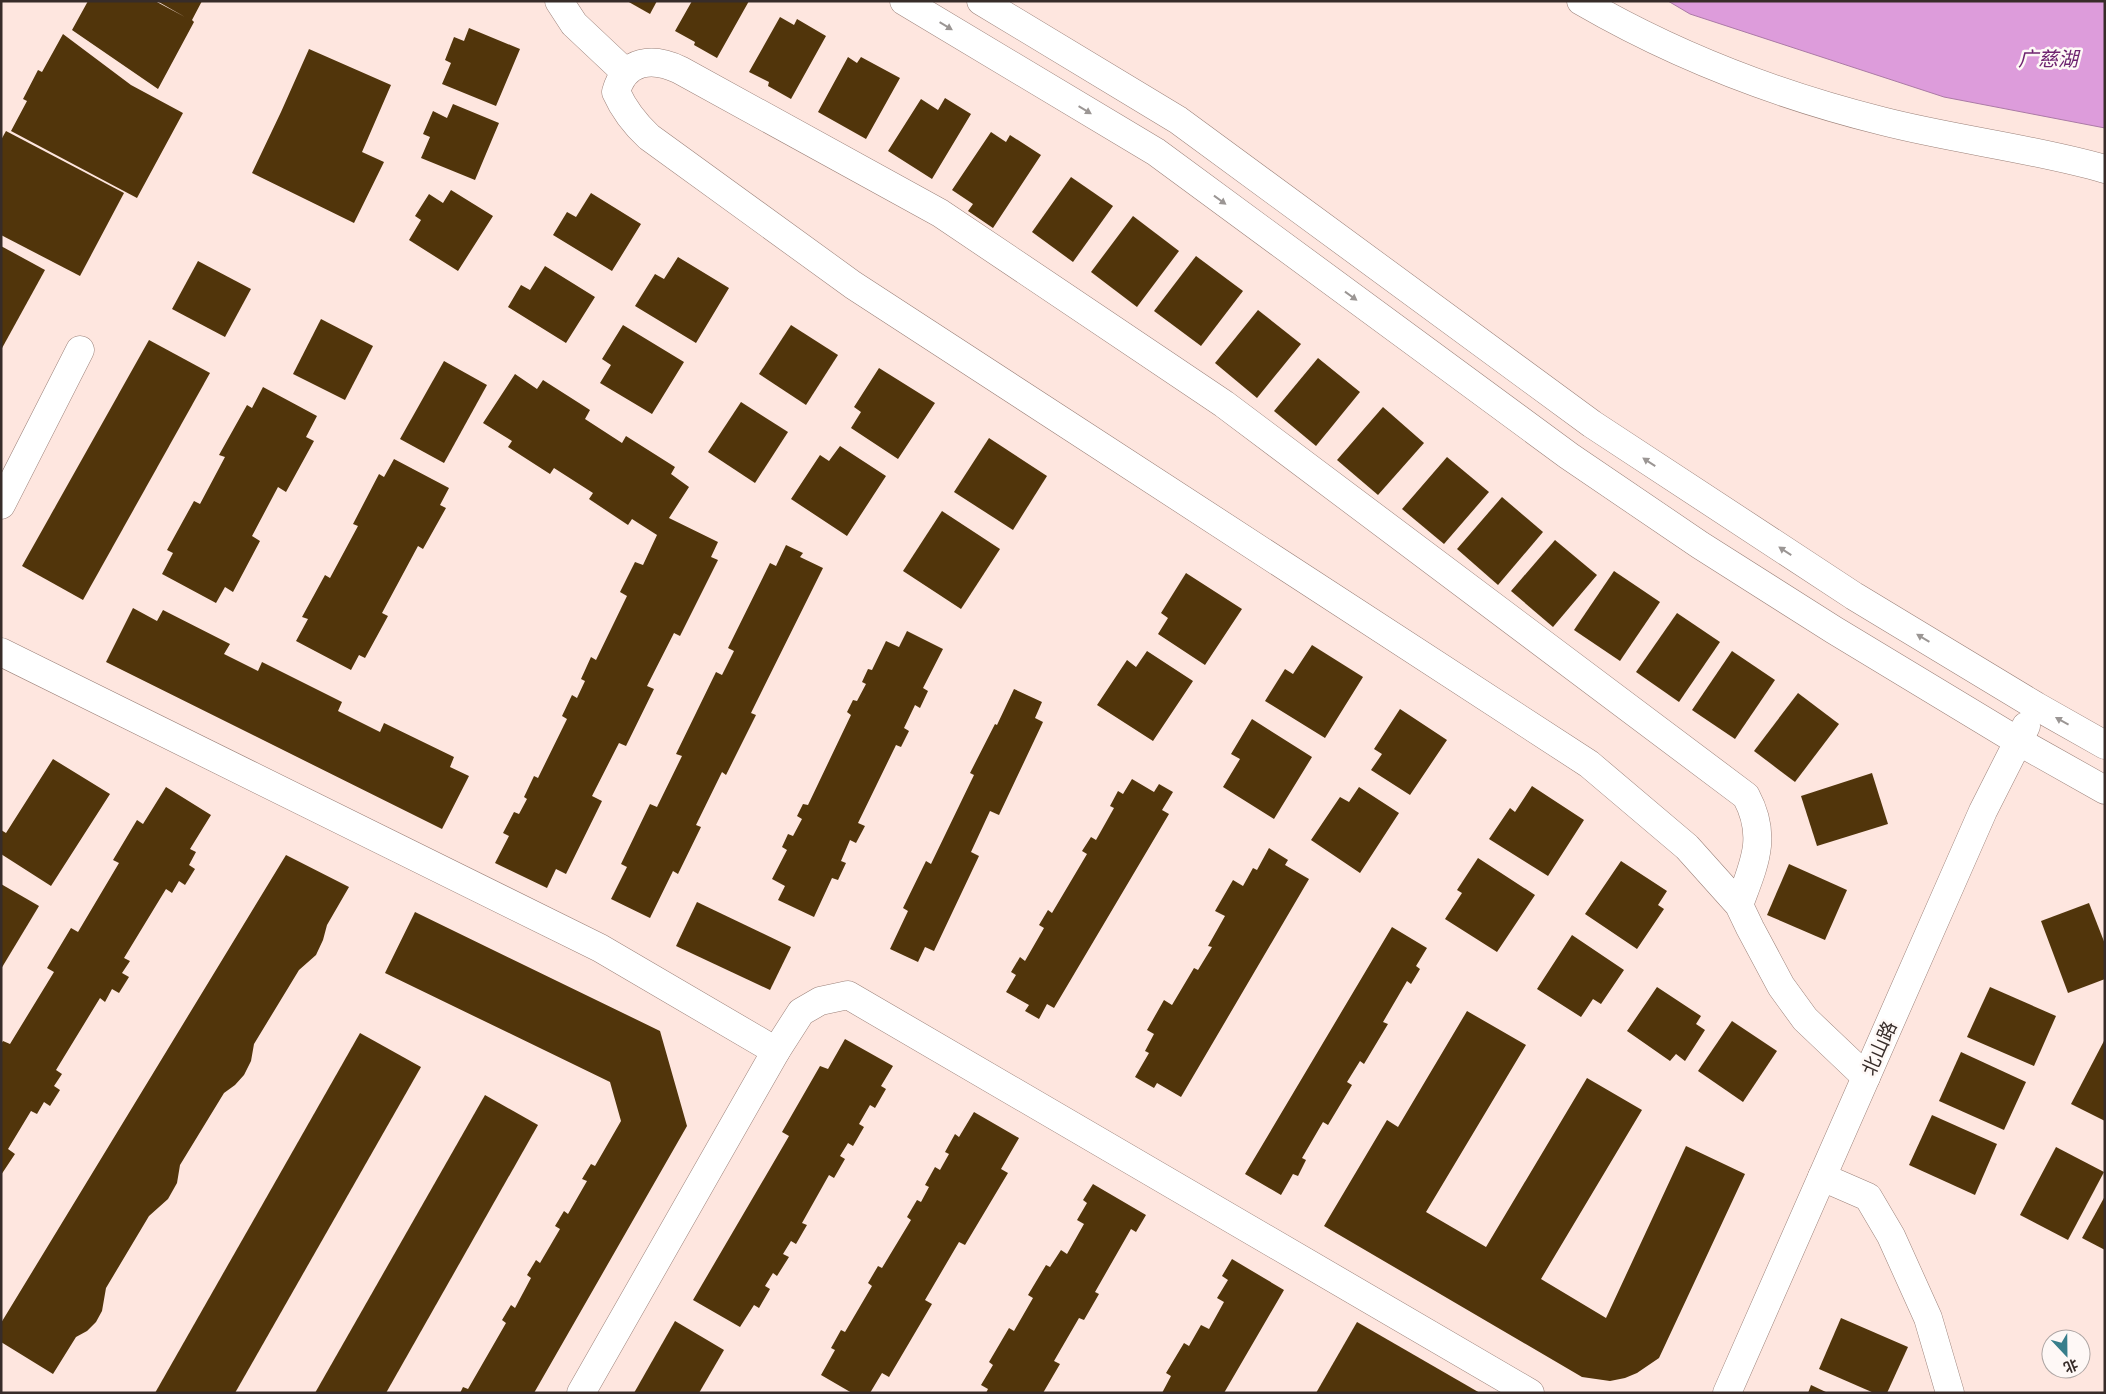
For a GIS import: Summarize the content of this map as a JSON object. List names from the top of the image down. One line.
{"streets":{"street":["北山路"]},"water":["广慈湖"],"north":"bottom"}
